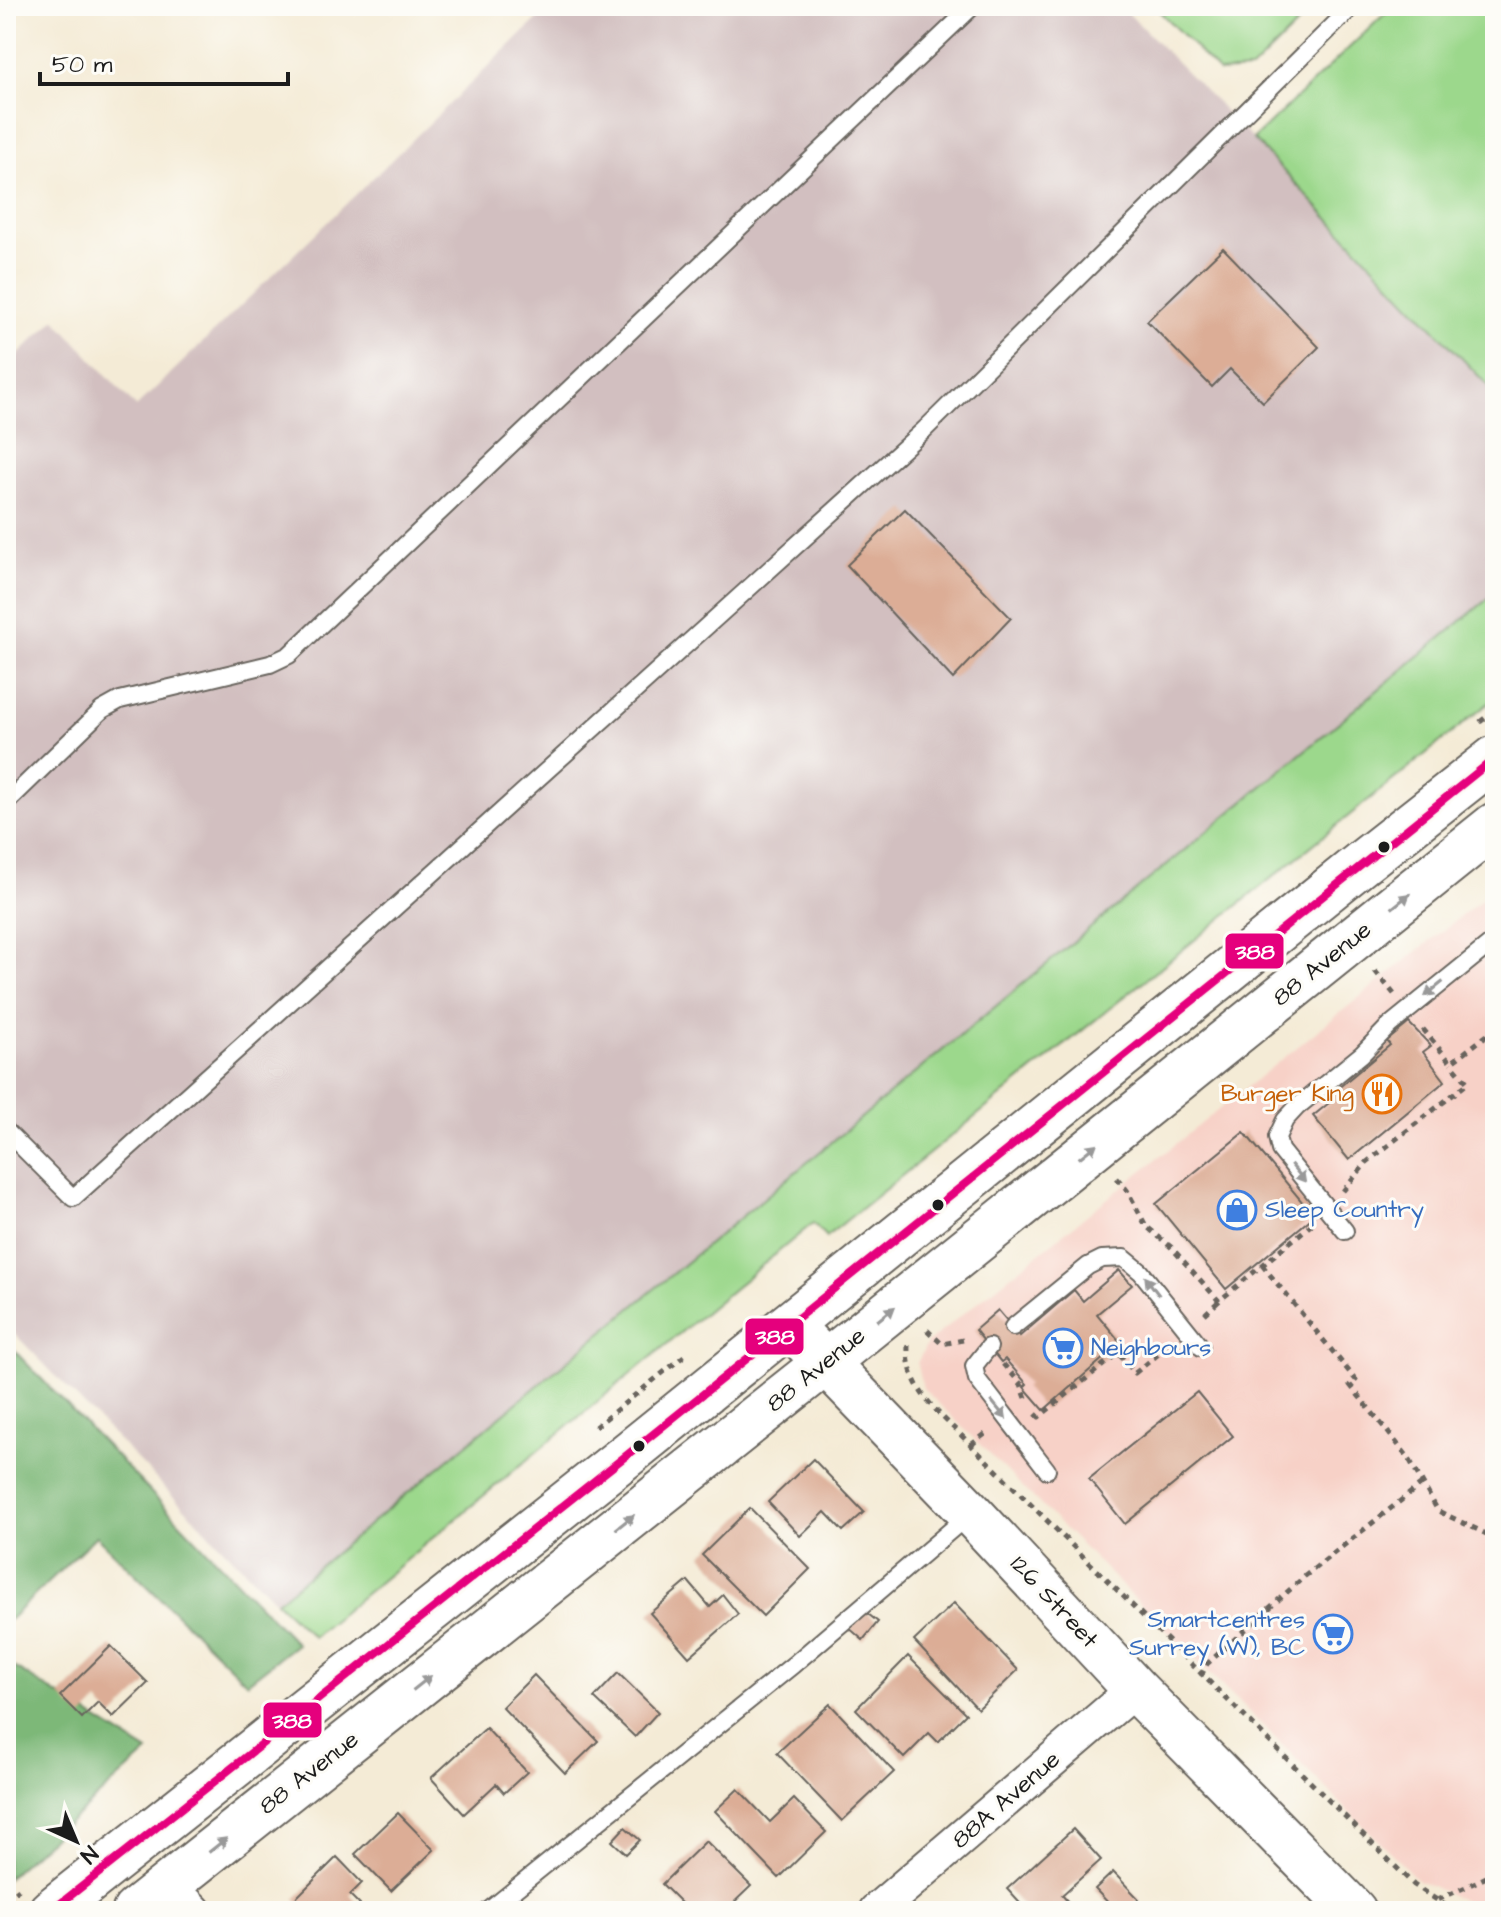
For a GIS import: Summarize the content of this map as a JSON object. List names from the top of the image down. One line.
{"streets":{"main road":["88 Avenue","126 Street"],"street":["88A Avenue"]},"crossings":[["88 Avenue","126 Street"],["126 Street","88A Avenue"]],"places":{"restaurant":["Burger King"],"shop":["Sleep Country"],"supermarket":["Neighbours","Smartcentres Surrey (W), BC"]},"lines":["transit line 388"],"scale_bar":"50 m","north":"bottom right"}
